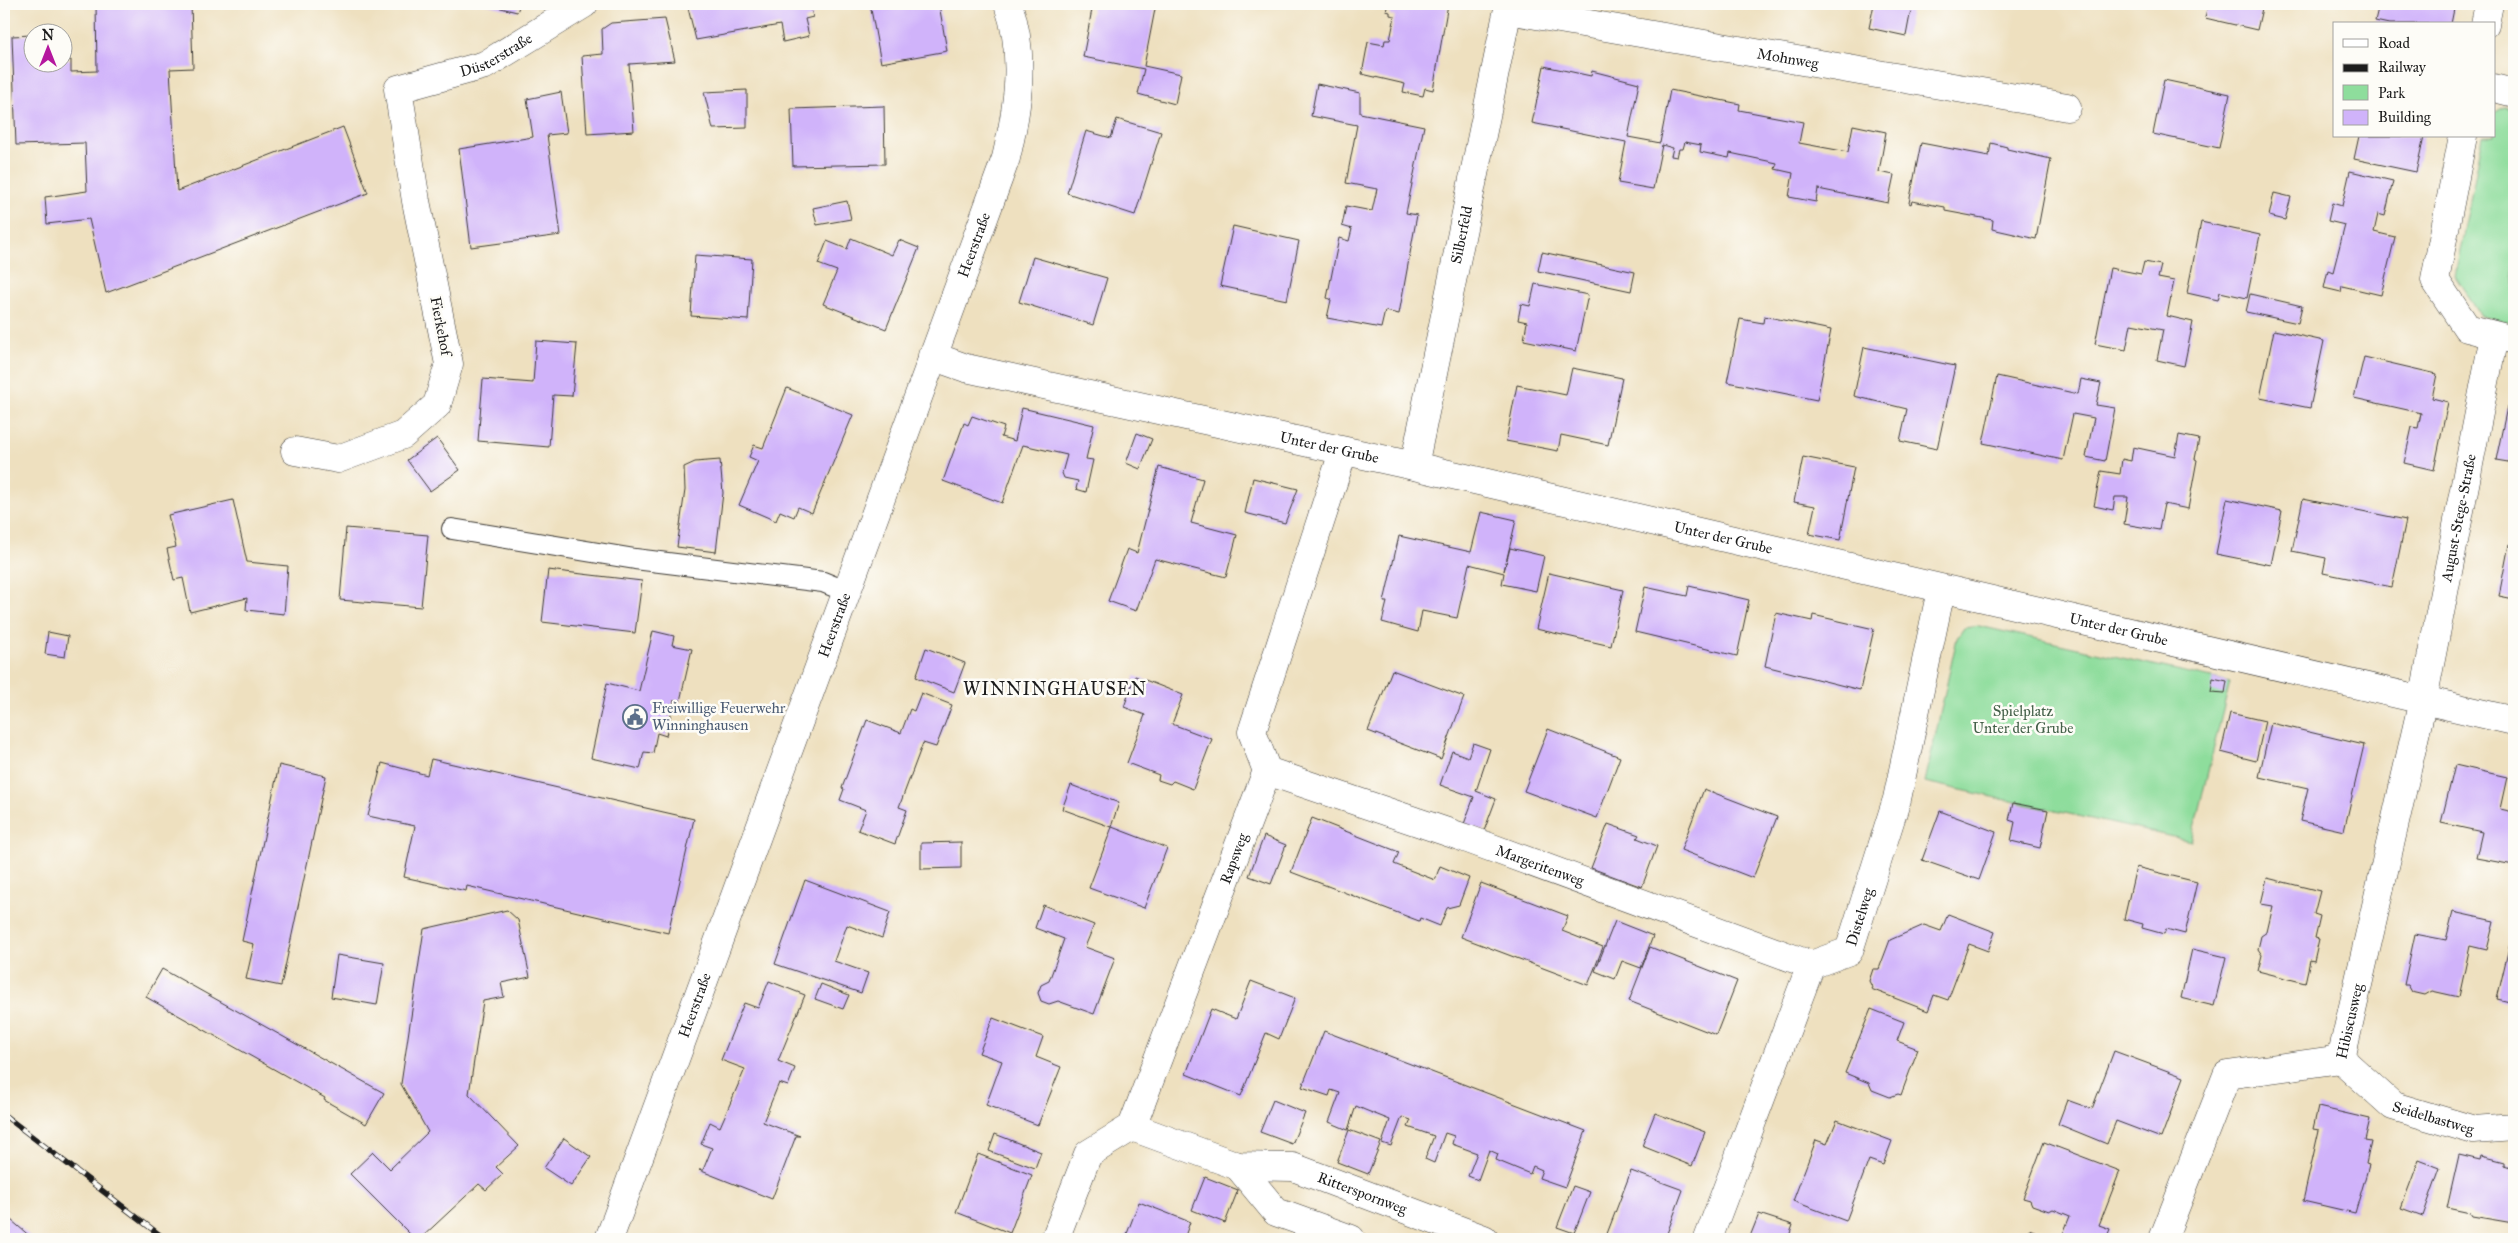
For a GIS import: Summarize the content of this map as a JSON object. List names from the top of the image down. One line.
{"streets":{"street":["Düsterstraße","Mohnweg","Silberfeld","Heerstraße","Fierkehof","Unter der Grube","August-Stege-Straße","Rapsweg","Margeritenweg","Distelweg","Hibiscusweg","Seidelbastweg","Ritterspornweg"]},"crossings":[["Düsterstraße","Fierkehof"],["Mohnweg","Silberfeld"],["Silberfeld","Unter der Grube"],["Heerstraße","Unter der Grube"],["Unter der Grube","August-Stege-Straße"],["Unter der Grube","Distelweg"],["Unter der Grube","Hibiscusweg"],["August-Stege-Straße","Hibiscusweg"],["Rapsweg","Margeritenweg"],["Rapsweg","Ritterspornweg"],["Margeritenweg","Distelweg"],["Hibiscusweg","Seidelbastweg"]],"districts":["WINNINGHAUSEN"],"parks":["Spielplatz Unter der Grube"],"places":{"public building":["Freiwillige Feuerwehr Winninghausen"]},"legend":["Road","Railway","Park","Building"],"north":"top"}
